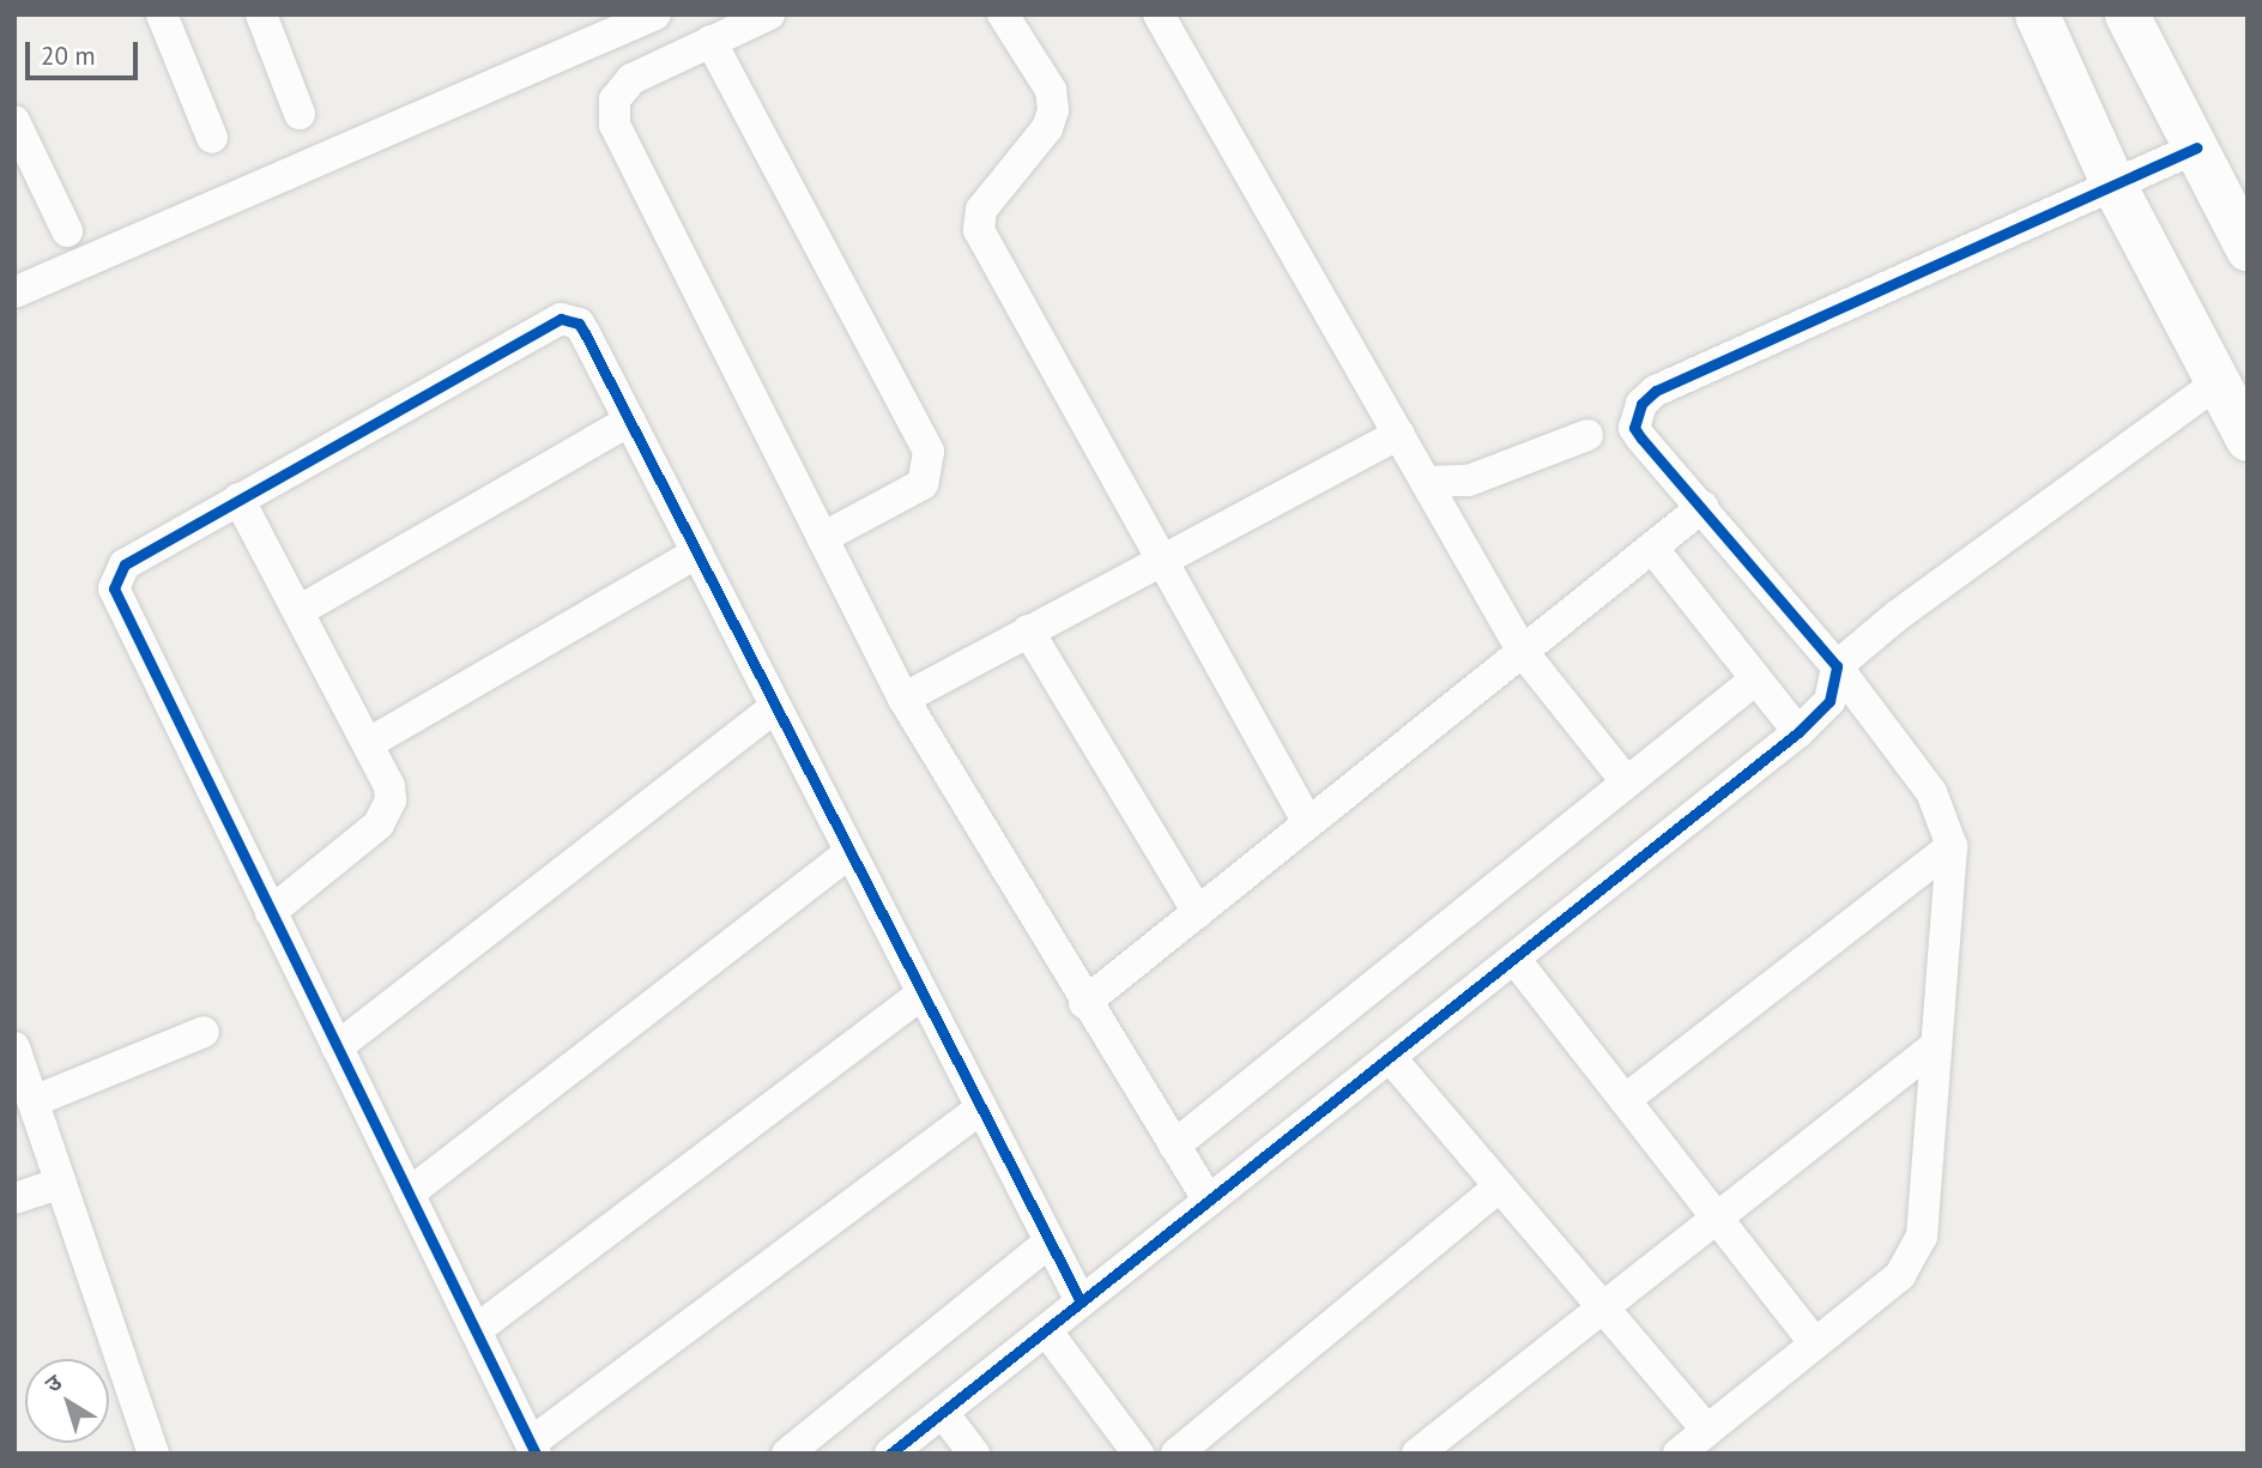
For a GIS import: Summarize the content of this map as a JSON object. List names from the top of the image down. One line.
{"scale_bar":"20 m","north":"top left"}
